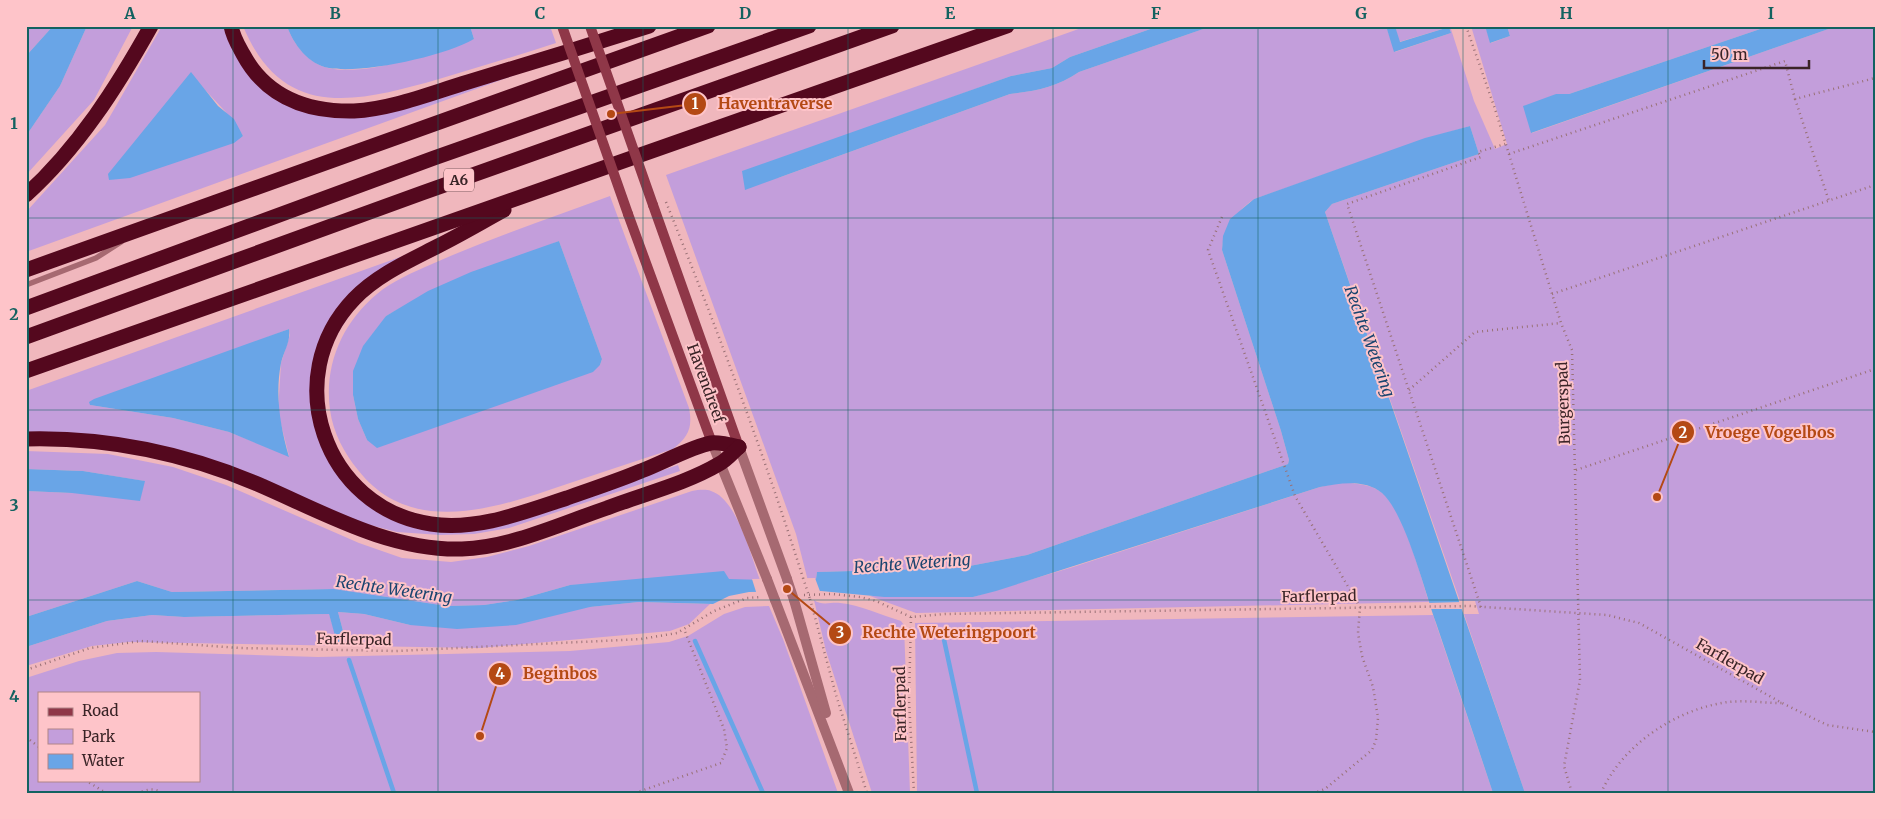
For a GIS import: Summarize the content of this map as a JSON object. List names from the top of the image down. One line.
{"streets":{"highway":["A6"],"main road":["Havendreef"],"path":["Burgerspad","Farflerpad"]},"crossings":[["A6","Havendreef"],["Burgerspad","Farflerpad"]],"water":["Rechte Wetering"],"places":["Haventraverse","Vroege Vogelbos","Rechte Weteringpoort","Beginbos"],"legend":["Road","Park","Water"],"scale_bar":"50 m","grid":{"columns":["A","B","C","D","E","F","G","H","I"],"rows":["1","2","3","4"]}}
